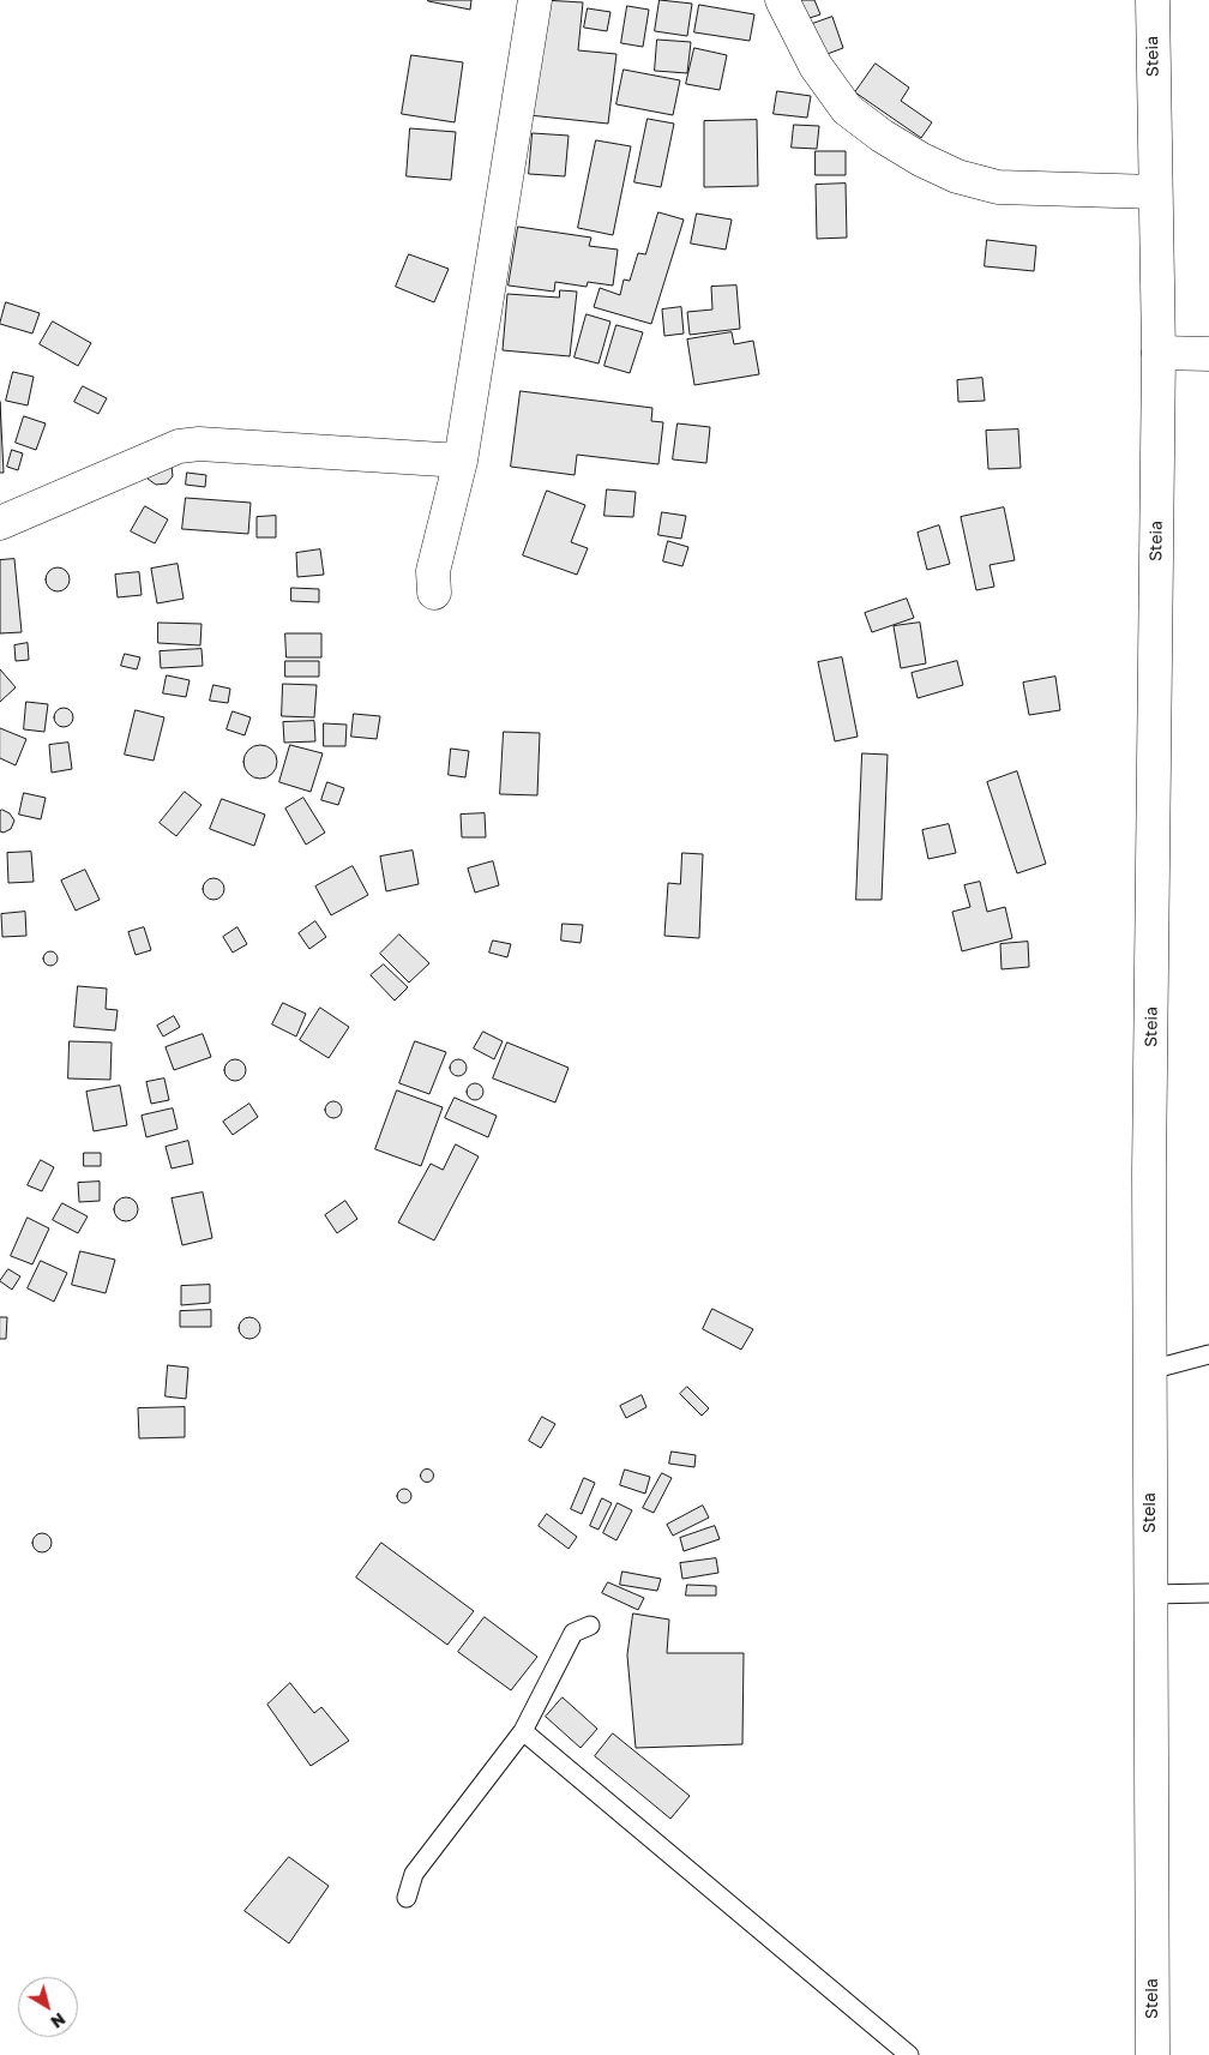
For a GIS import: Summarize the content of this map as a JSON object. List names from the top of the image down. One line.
{"streets":{"main road":["Steia"]},"north":"bottom right"}
